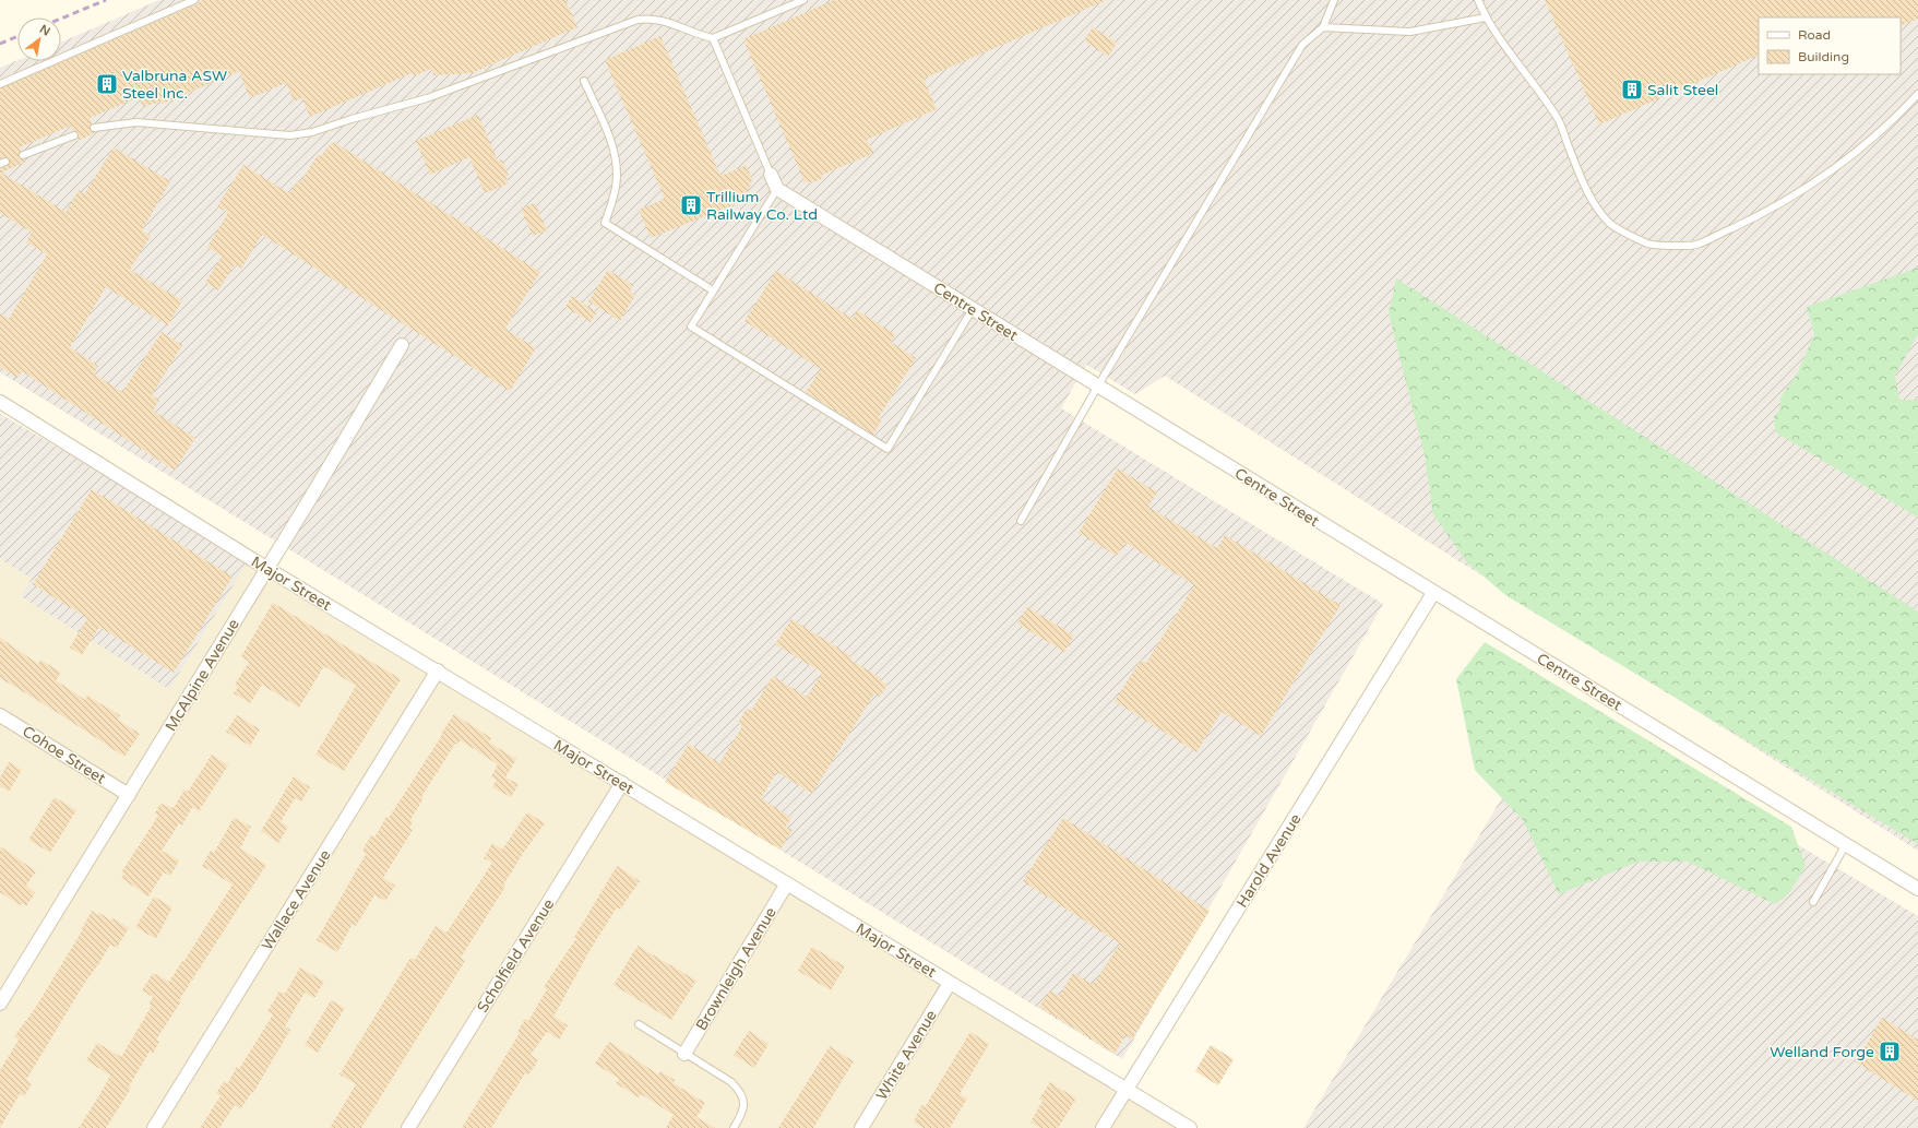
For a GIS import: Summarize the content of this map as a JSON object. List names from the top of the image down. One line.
{"streets":{"street":["Centre Street","Major Street","McAlpine Avenue","Cohoe Street","Harold Avenue","Wallace Avenue","Scholfield Avenue","Brownleigh Avenue","White Avenue"]},"crossings":[["Centre Street","Harold Avenue"],["Major Street","McAlpine Avenue"],["Major Street","Harold Avenue"],["Major Street","Wallace Avenue"],["Major Street","Scholfield Avenue"],["Major Street","Brownleigh Avenue"],["Major Street","White Avenue"],["McAlpine Avenue","Cohoe Street"]],"places":{"building":["Valbruna ASW Steel Inc.","Salit Steel","Trillium Railway Co. Ltd","Welland Forge"]},"legend":["Road","Building"],"north":"top right"}
